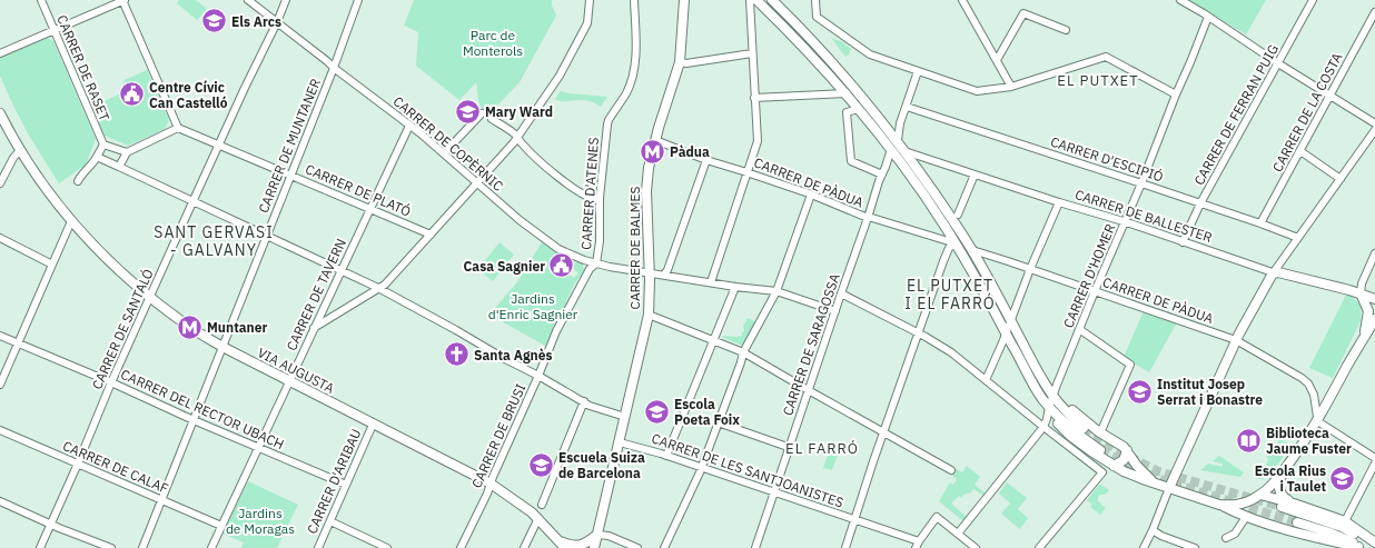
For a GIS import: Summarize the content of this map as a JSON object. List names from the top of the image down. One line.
{"streets":{"main road":["CARRER DE BALLESTER","CARRER DE BALMES","VIA AUGUSTA"],"street":["CARRER DE RASET","CARRER DE LA COSTA","CARRER DE FERRAN PUIG","CARRER DE COPÈRNIC","CARRER DE MUNTANER","CARRER D'ESCIPIÓ","CARRER DE PÀDUA","CARRER DE PLATÓ","CARRER D'ATENES","CARRER D'HOMER","CARRER DE TAVERN","CARRER DE SANTALÓ","CARRER DE SARAGOSSA","CARRER DEL RECTOR UBACH","CARRER DE BRUSI","CARRER DE CALAF","CARRER DE LES SANTJOANISTES","CARRER D'ARIBAU"]},"crossings":[["CARRER DE LA COSTA","CARRER D'ESCIPIÓ"],["CARRER DE FERRAN PUIG","CARRER D'ESCIPIÓ"],["CARRER DE FERRAN PUIG","CARRER DE BALLESTER"],["CARRER DE COPÈRNIC","CARRER DE MUNTANER"],["CARRER DE COPÈRNIC","CARRER D'ATENES"],["CARRER DE COPÈRNIC","CARRER DE BALMES"],["CARRER DE COPÈRNIC","CARRER DE TAVERN"],["CARRER DE COPÈRNIC","CARRER DE SANTALÓ"],["CARRER DE COPÈRNIC","CARRER DE SARAGOSSA"],["CARRER DE COPÈRNIC","CARRER DE BRUSI"],["CARRER DE MUNTANER","CARRER DE PLATÓ"],["CARRER DE MUNTANER","VIA AUGUSTA"],["CARRER DE MUNTANER","CARRER DEL RECTOR UBACH"],["CARRER DE MUNTANER","CARRER DE CALAF"],["CARRER D'ESCIPIÓ","CARRER D'HOMER"],["CARRER DE PÀDUA","CARRER DE BALMES"],["CARRER DE PÀDUA","CARRER D'HOMER"],["CARRER DE PÀDUA","CARRER DE SARAGOSSA"],["CARRER DE PLATÓ","CARRER DE TAVERN"],["CARRER DE PLATÓ","CARRER DE SANTALÓ"],["CARRER D'ATENES","CARRER DE BRUSI"],["CARRER DE BALLESTER","CARRER D'HOMER"],["CARRER DE BALMES","CARRER DE LES SANTJOANISTES"],["CARRER DE TAVERN","VIA AUGUSTA"],["CARRER DE TAVERN","CARRER DEL RECTOR UBACH"],["CARRER DE TAVERN","CARRER DE CALAF"],["CARRER DE SANTALÓ","VIA AUGUSTA"],["CARRER DE SANTALÓ","CARRER DEL RECTOR UBACH"],["CARRER DE SANTALÓ","CARRER DE CALAF"],["CARRER DE SARAGOSSA","CARRER DE LES SANTJOANISTES"],["VIA AUGUSTA","CARRER DE BRUSI"],["VIA AUGUSTA","CARRER D'ARIBAU"],["CARRER DEL RECTOR UBACH","CARRER D'ARIBAU"]],"districts":["EL PUTXET","SANT GERVASI - GALVANY","EL PUTXET I EL FARRÓ","EL FARRÓ"],"parks":["Parc de Monterols","Jardins d'Enric Sagnier","Jardins de Moragas"],"places":{"school or university":["Els Arcs","Mary Ward","Institut Josep Serrat i Bonastre","Escola Poeta Foix","Escuela Suiza de Barcelona","Escola Rius i Taulet"],"public building":["Centre Cívic Can Castelló","Casa Sagnier"],"metro station":["Pàdua","Muntaner"],"church":["Santa Agnès"],"library":["Biblioteca Jaume Fuster"]}}
